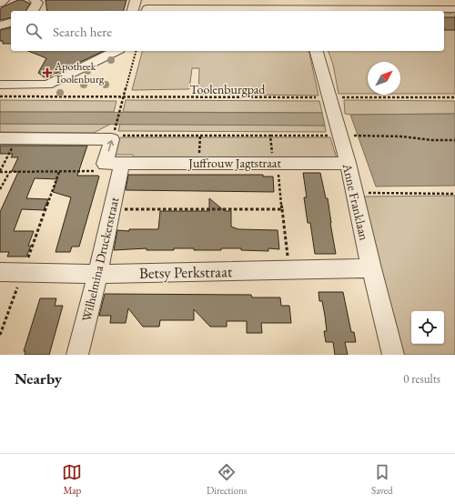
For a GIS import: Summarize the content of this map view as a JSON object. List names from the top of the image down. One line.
{"streets":{"street":["Juffrouw Jagtstraat","Anne Franklaan","Wilhelmina Druckerstraat","Betsy Perkstraat"],"path":["Toolenburgpad"]},"crossings":[["Toolenburgpad","Anne Franklaan"],["Juffrouw Jagtstraat","Anne Franklaan"],["Juffrouw Jagtstraat","Wilhelmina Druckerstraat"],["Anne Franklaan","Betsy Perkstraat"],["Wilhelmina Druckerstraat","Betsy Perkstraat"]],"places":{"health":["Apotheek Toolenburg"]},"north":"top right","page":{"search":"Search here","heading":["Nearby","0 results"],"nav":["Map","Directions","Saved"]}}
